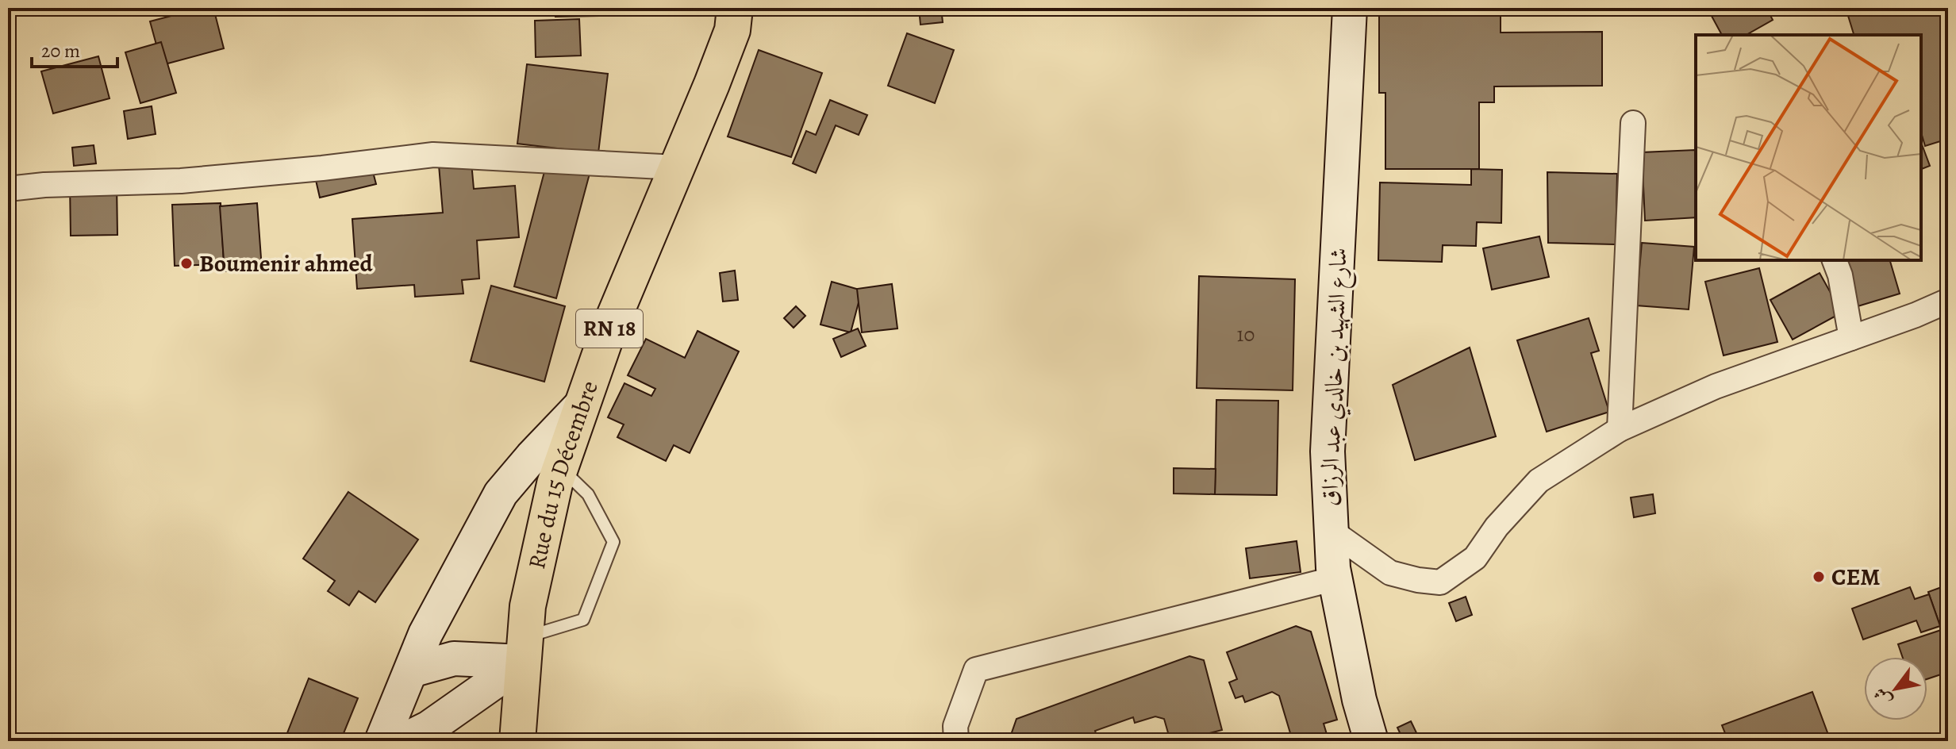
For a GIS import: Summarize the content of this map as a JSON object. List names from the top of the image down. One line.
{"streets":{"main road":["RN 18","شارع الشهيد بن خالدي عبد الرزاق","Rue du 15 Décembre"]},"places":["Boumenir ahmed","CEM"],"house_numbers":["10"],"scale_bar":"20 m","north":"bottom left"}
